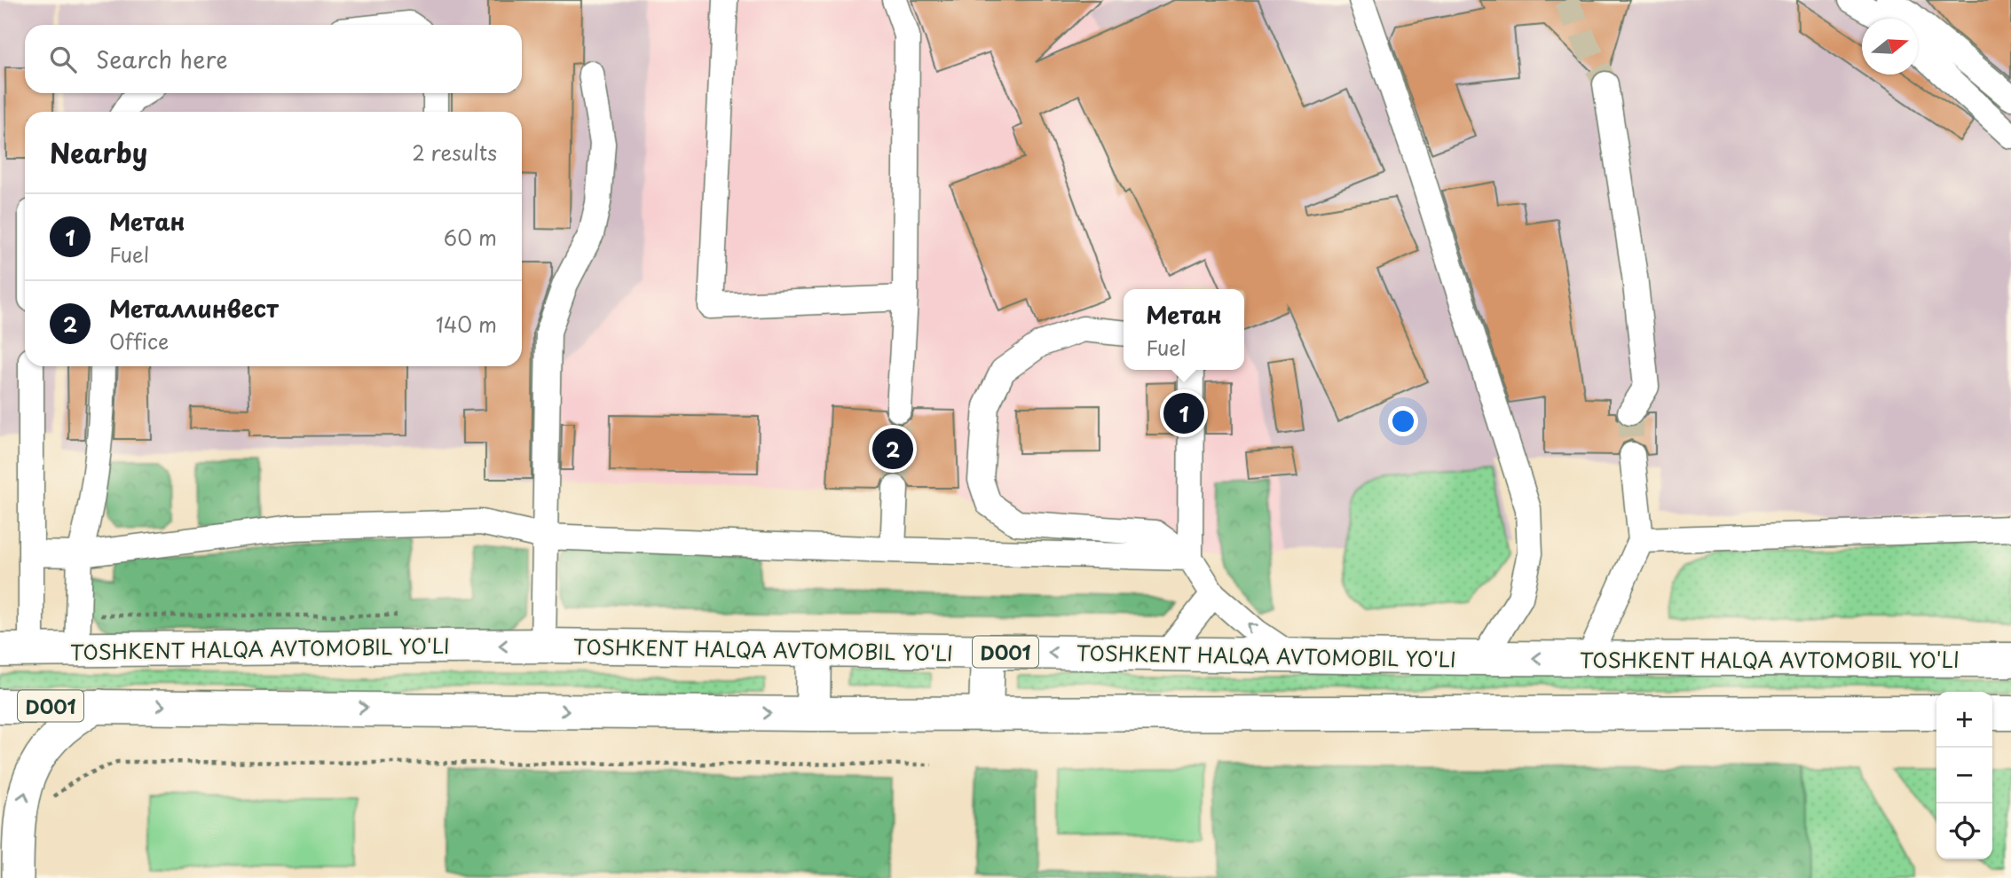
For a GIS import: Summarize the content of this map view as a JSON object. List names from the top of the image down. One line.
{"streets":{"highway":["TOSHKENT HALQA AVTOMOBIL YO'LI","D001"]},"north":"right","page":{"search":"Search here","heading":["Nearby","2 results"],"list":[{"mark":"1","name":"Метан","note":"Fuel","value":"60 m"},{"mark":"2","name":"Металлинвест","note":"Office","value":"140 m"}],"popup":["Метан","Fuel"],"pins":["1","2"],"map_buttons":["+","−"]}}
